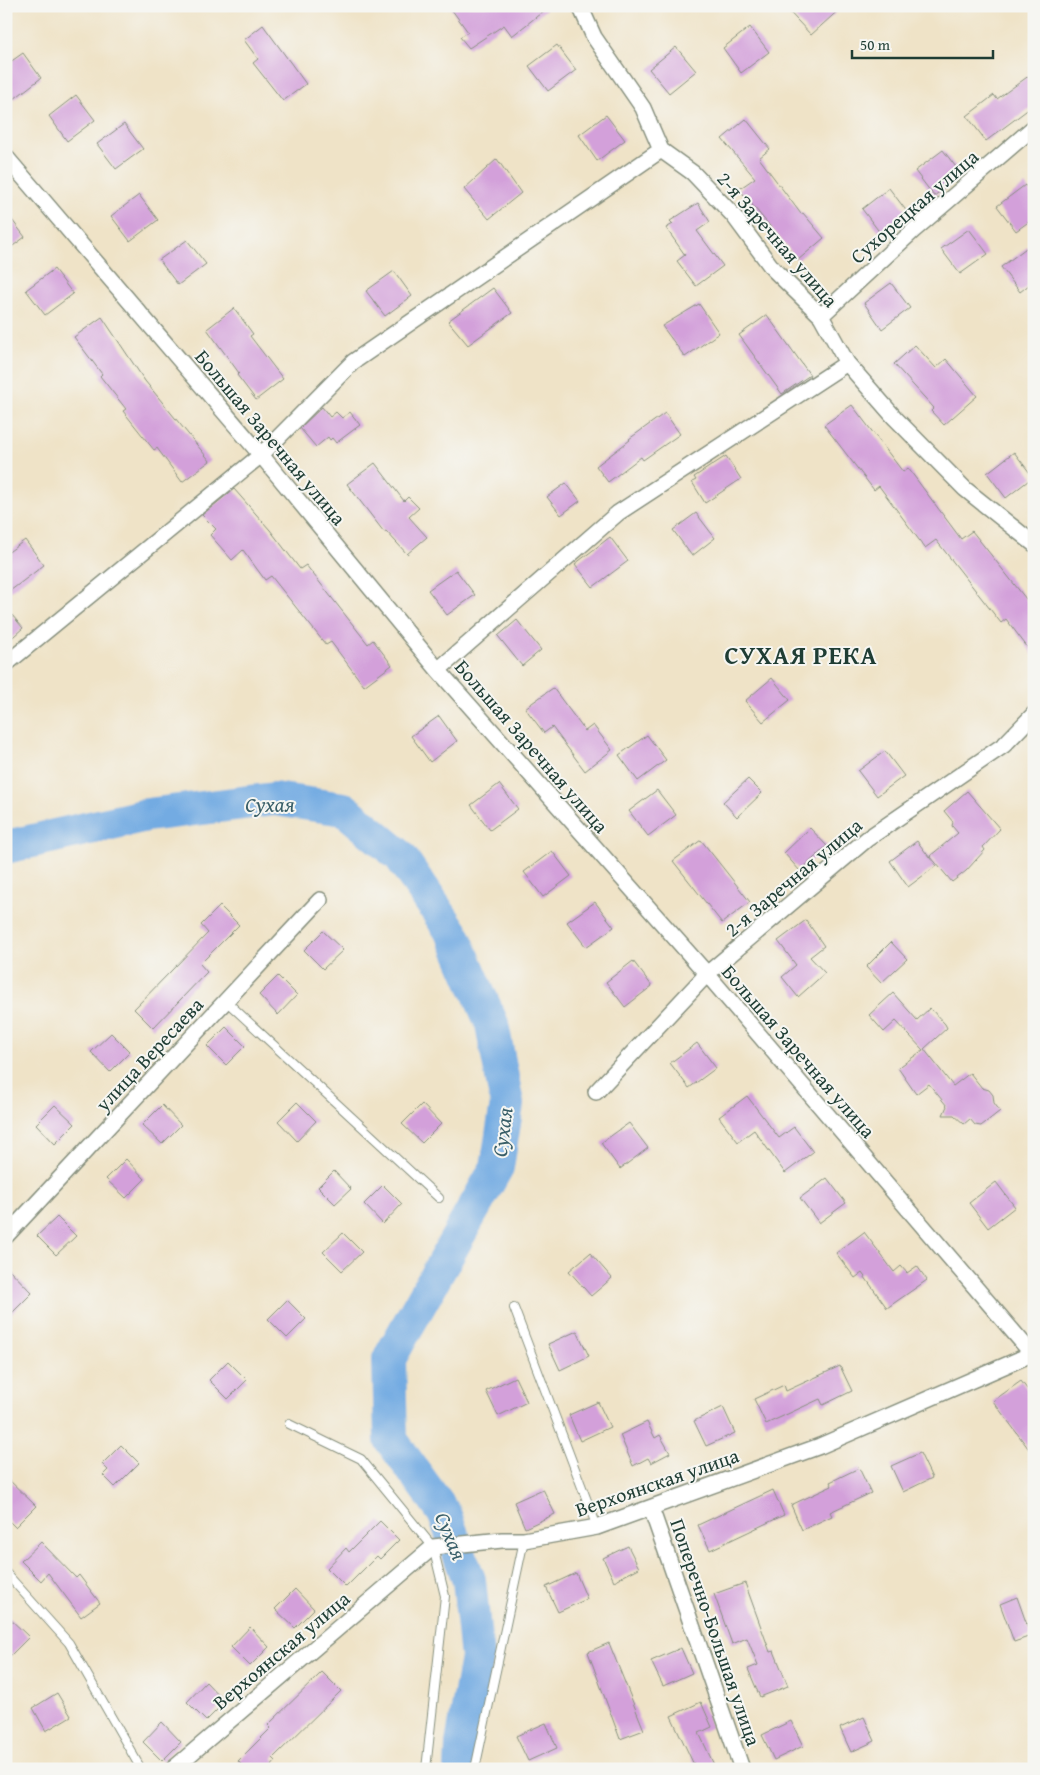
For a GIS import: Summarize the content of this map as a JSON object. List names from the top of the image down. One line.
{"streets":{"street":["Сухорецкая улица","2-я Заречная улица","Большая Заречная улица","улица Вересаева","Верхоянская улица","Поперечно-Большая улица"]},"crossings":[["Сухорецкая улица","2-я Заречная улица"],["2-я Заречная улица","Большая Заречная улица"],["Большая Заречная улица","Верхоянская улица"],["Верхоянская улица","Поперечно-Большая улица"]],"districts":["СУХАЯ РЕКА"],"water":["Сухая"],"scale_bar":"50 m"}
